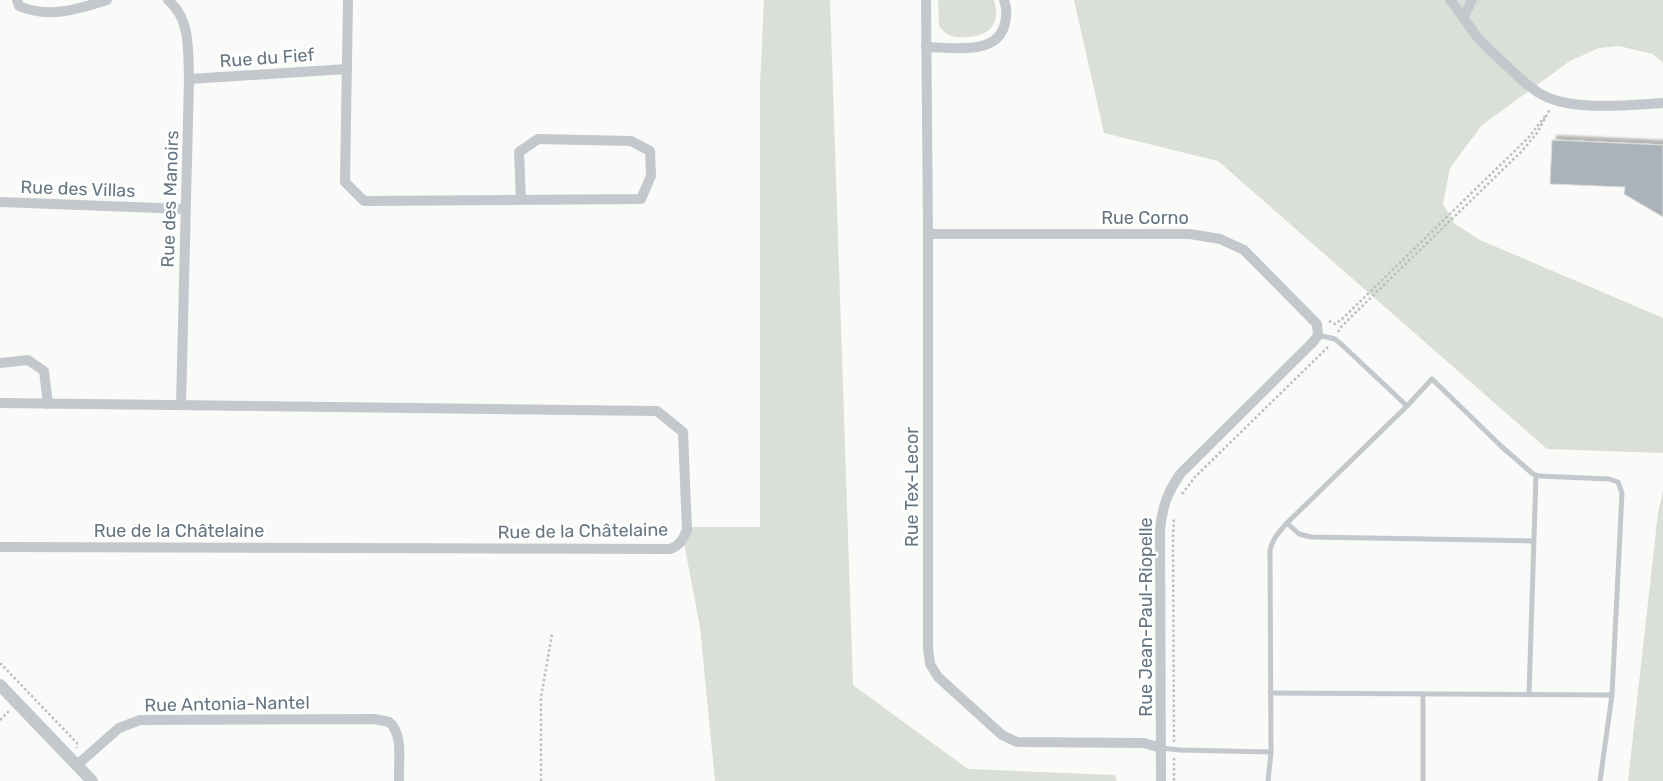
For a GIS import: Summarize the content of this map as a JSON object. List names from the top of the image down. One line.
{"streets":{"street":["Rue du Fief","Rue des Villas","Rue des Manoirs","Rue Corno","Rue Tex-Lecor","Rue de la Châtelaine","Rue Jean-Paul-Riopelle","Rue Antonia-Nantel"]},"crossings":[["Rue du Fief","Rue des Manoirs"],["Rue des Villas","Rue des Manoirs"],["Rue des Manoirs","Rue de la Châtelaine"],["Rue Corno","Rue Tex-Lecor"],["Rue Corno","Rue Jean-Paul-Riopelle"],["Rue Tex-Lecor","Rue Jean-Paul-Riopelle"]]}
